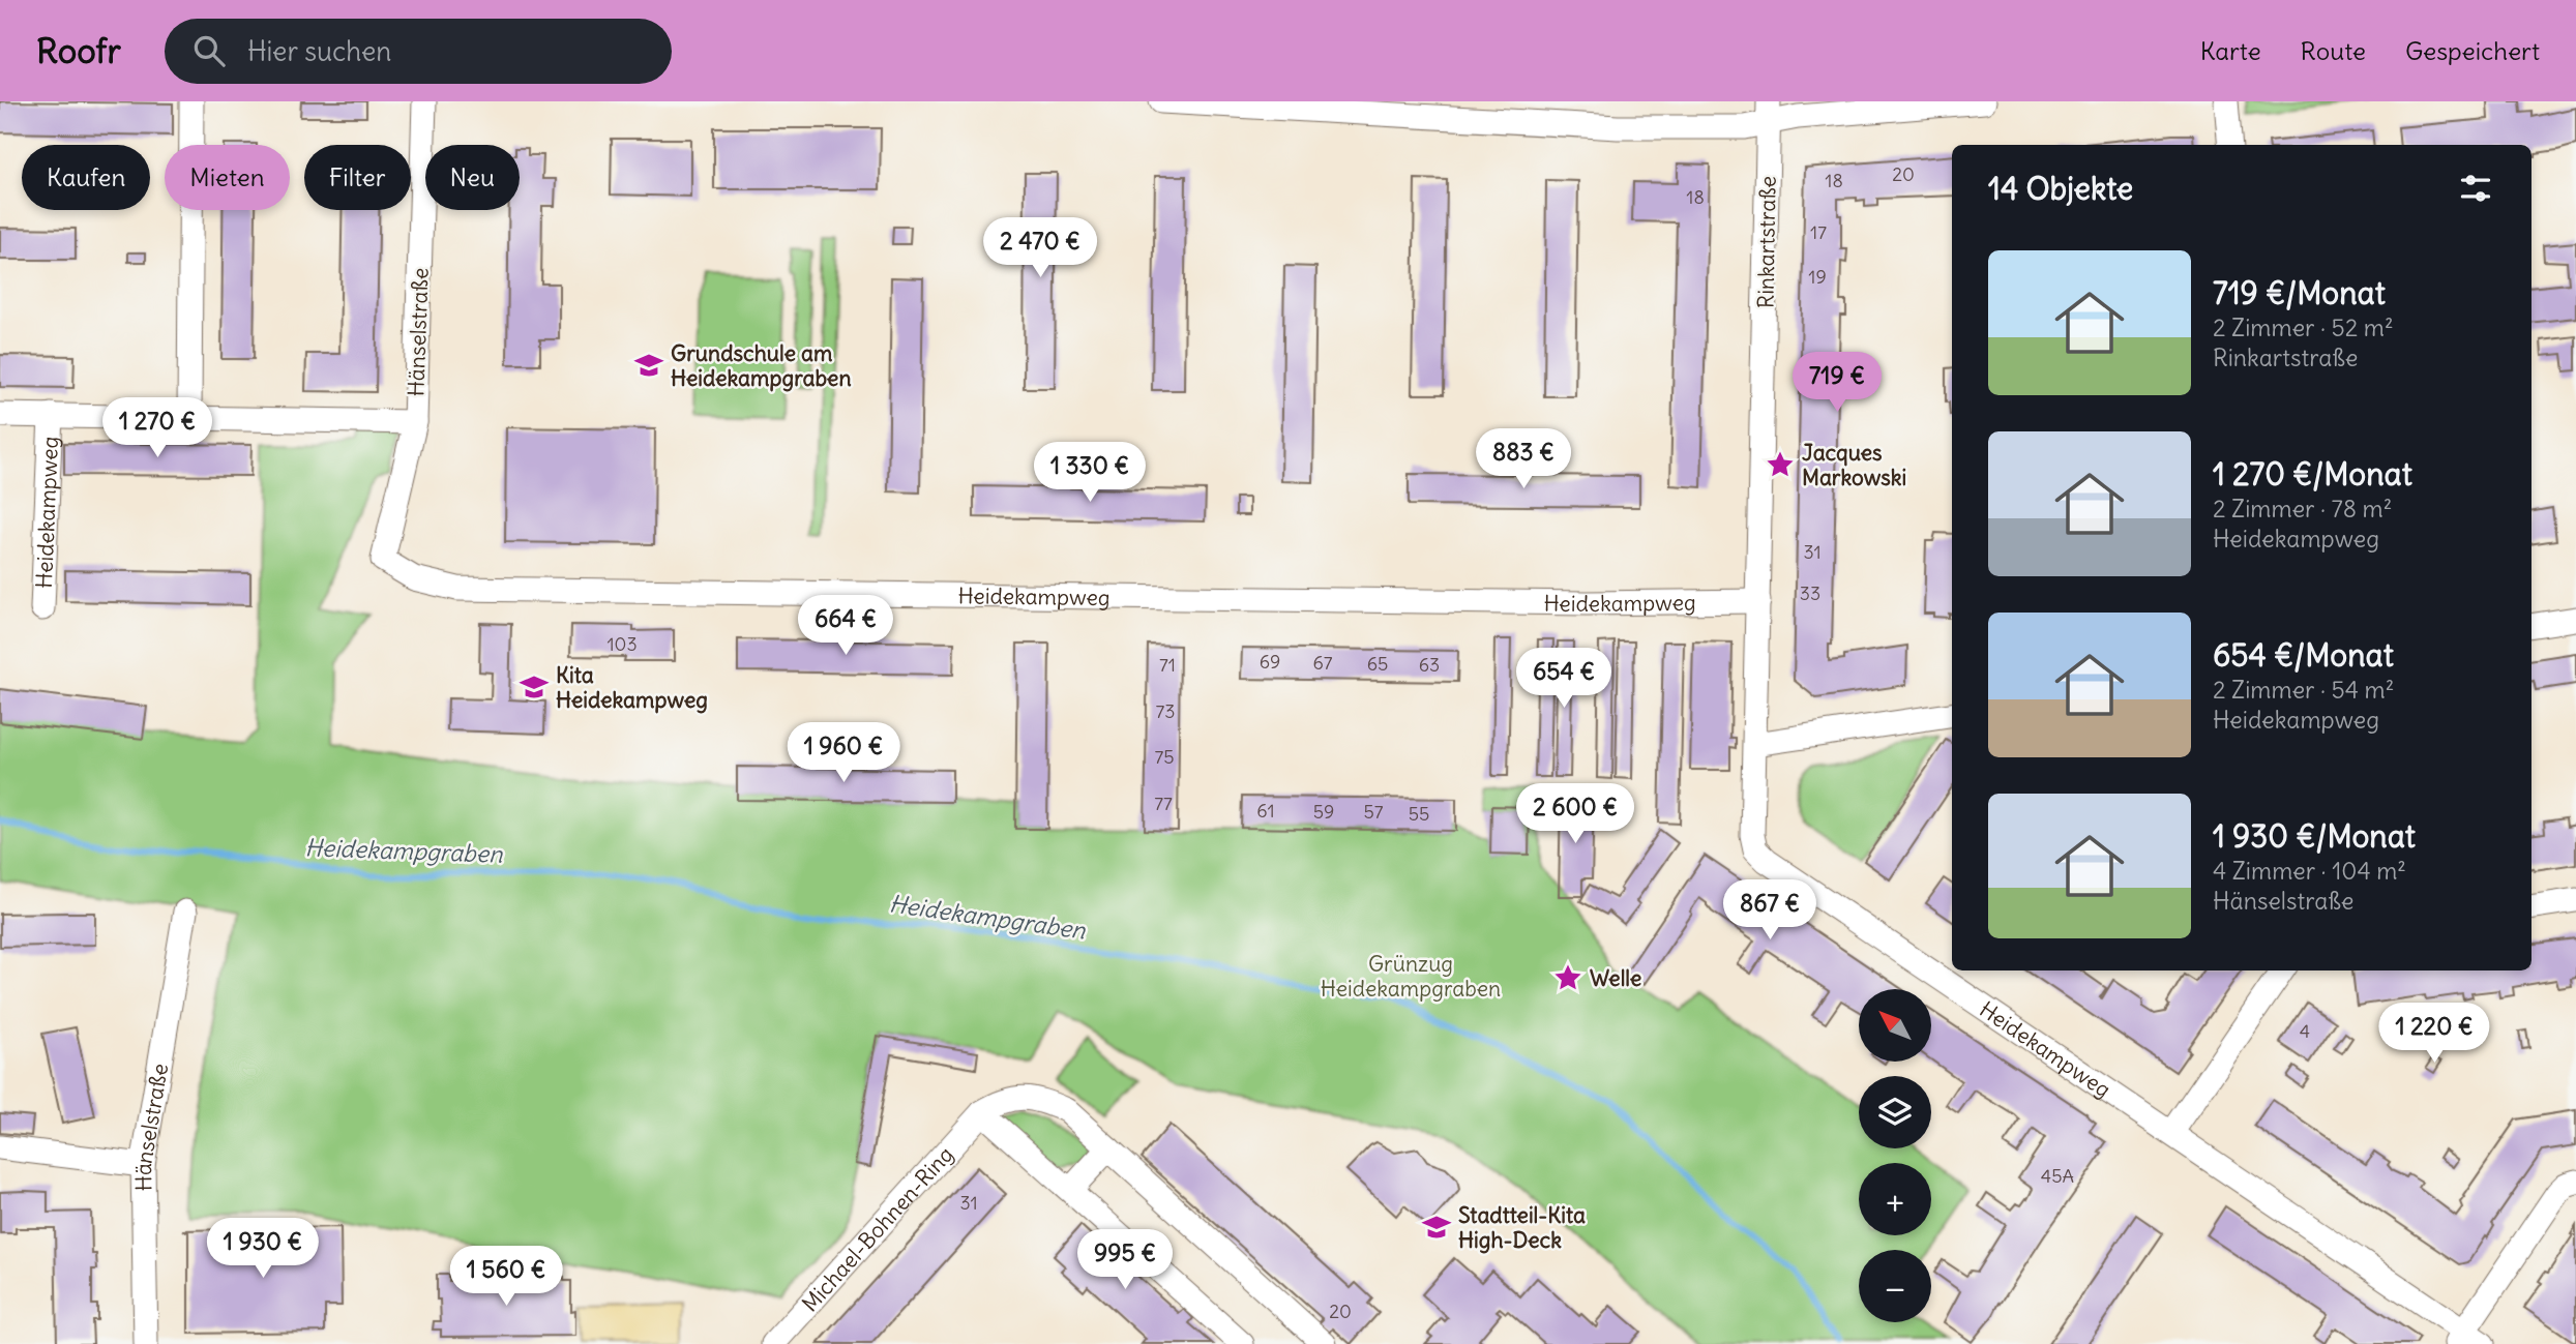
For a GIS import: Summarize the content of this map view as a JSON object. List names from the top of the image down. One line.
{"streets":{"street":["Rinkartstraße","Hänselstraße","Heidekampweg","Michael-Bohnen-Ring"]},"crossings":[["Rinkartstraße","Heidekampweg"],["Hänselstraße","Heidekampweg"]],"water":["Heidekampgraben"],"parks":["Grünzug Heidekampgraben"],"places":{"school or university":["Grundschule am Heidekampgraben","Kita Heidekampweg","Stadtteil-Kita High-Deck"],"place":["Jacques Markowski","Welle"]},"house_numbers":["20","18","18","17","19","31","33","103","69","67","65","71","63","73","75","77","61","59","57","55","4","45A","31","20"],"north":"top left","page":{"header":"Roofr","search":"Hier suchen","nav":["Karte","Route","Gespeichert"],"chip":["Kaufen","Mieten","Filter","Neu"],"heading":"14 Objekte","price":["2 470 €","719 €","1 270 €","883 €","1 330 €","664 €","654 €","1 960 €","2 600 €","867 €","1 220 €","1 930 €","995 €","1 560 €"],"list":[{"name":"719 €/Monat","note":"2 Zimmer · 52 m² · Rinkartstraße"},{"name":"1 270 €/Monat","note":"2 Zimmer · 78 m² · Heidekampweg"},{"name":"654 €/Monat","note":"2 Zimmer · 54 m² · Heidekampweg"},{"name":"1 930 €/Monat","note":"4 Zimmer · 104 m² · Hänselstraße"}],"map_buttons":["+","−"]}}
